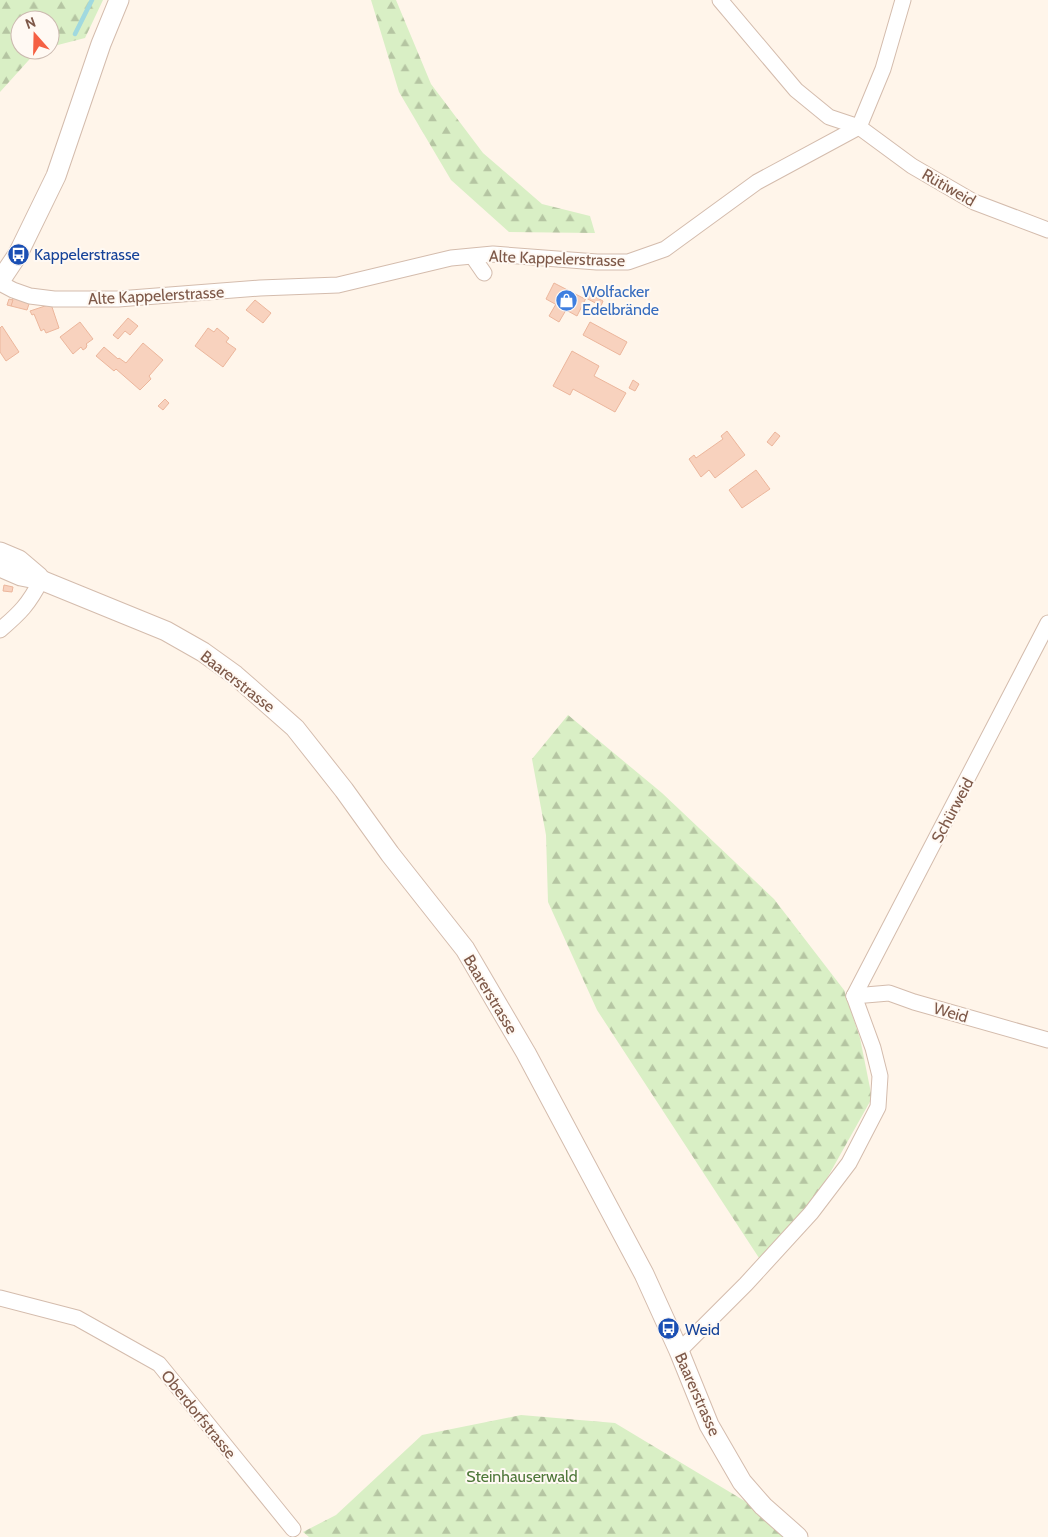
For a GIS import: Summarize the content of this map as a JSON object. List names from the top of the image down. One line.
{"streets":{"street":["Rütiweid","Alte Kappelerstrasse","Baarerstrasse","Schürweid","Weid","Oberdorfstrasse"]},"crossings":[["Rütiweid","Alte Kappelerstrasse"],["Schürweid","Weid"]],"parks":["Steinhauserwald"],"places":{"bus stop":["Kappelerstrasse","Weid"],"shop":["Wolfacker Edelbrände"]},"north":"top"}
